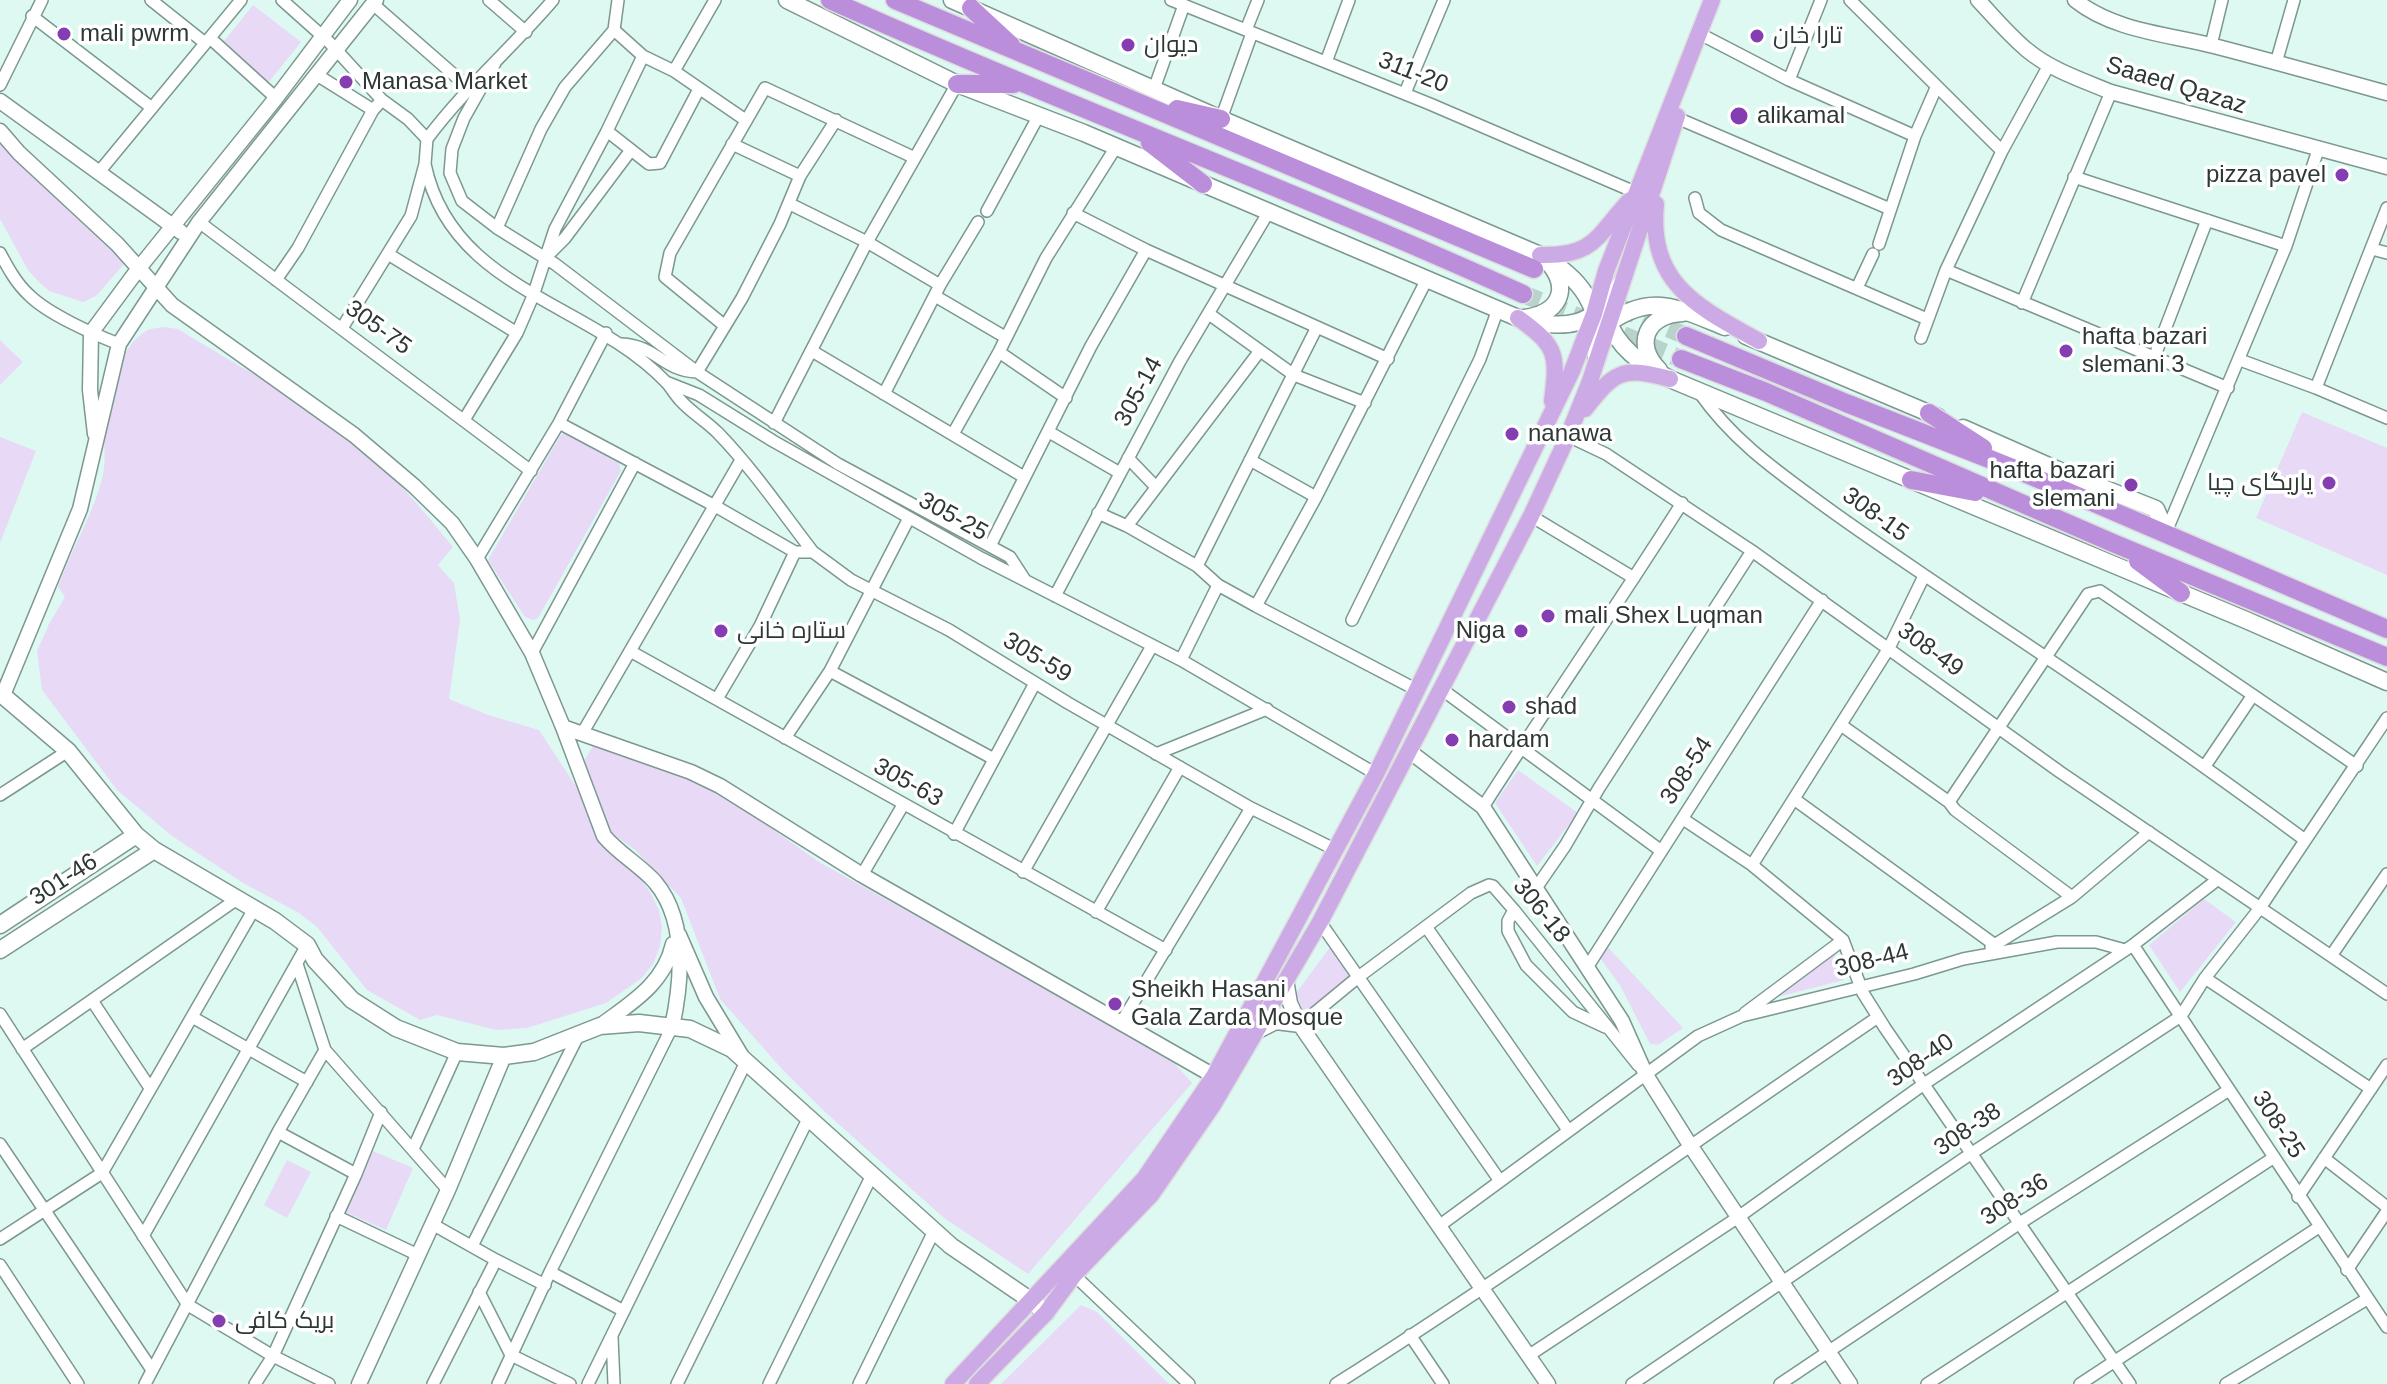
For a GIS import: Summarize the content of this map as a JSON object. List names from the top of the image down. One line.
{"streets":{"main road":["301-46"],"street":["311-20","Saaed Qazaz","305-75","305-14","308-15","305-25","308-49","305-59","308-54","305-63","306-18","308-44","308-40","308-25","308-38","308-36"]},"crossings":[["305-14","305-25"],["305-25","305-59"],["308-49","308-54"],["308-49","308-40"],["306-18","308-44"],["308-44","308-40"],["308-44","308-25"],["308-40","308-25"],["308-25","308-38"],["308-25","308-36"]],"places":["mali pwrm","تارا خان","دیوان","Manasa Market","alikamal","pizza pavel","hafta bazari slemani 3","nanawa","یاریگای چیا","hafta bazari slemani","mali Shex Luqman","ستاره خانی","Niga","shad","hardam","Sheikh Hasani Gala Zarda Mosque","بریک کافی"]}
